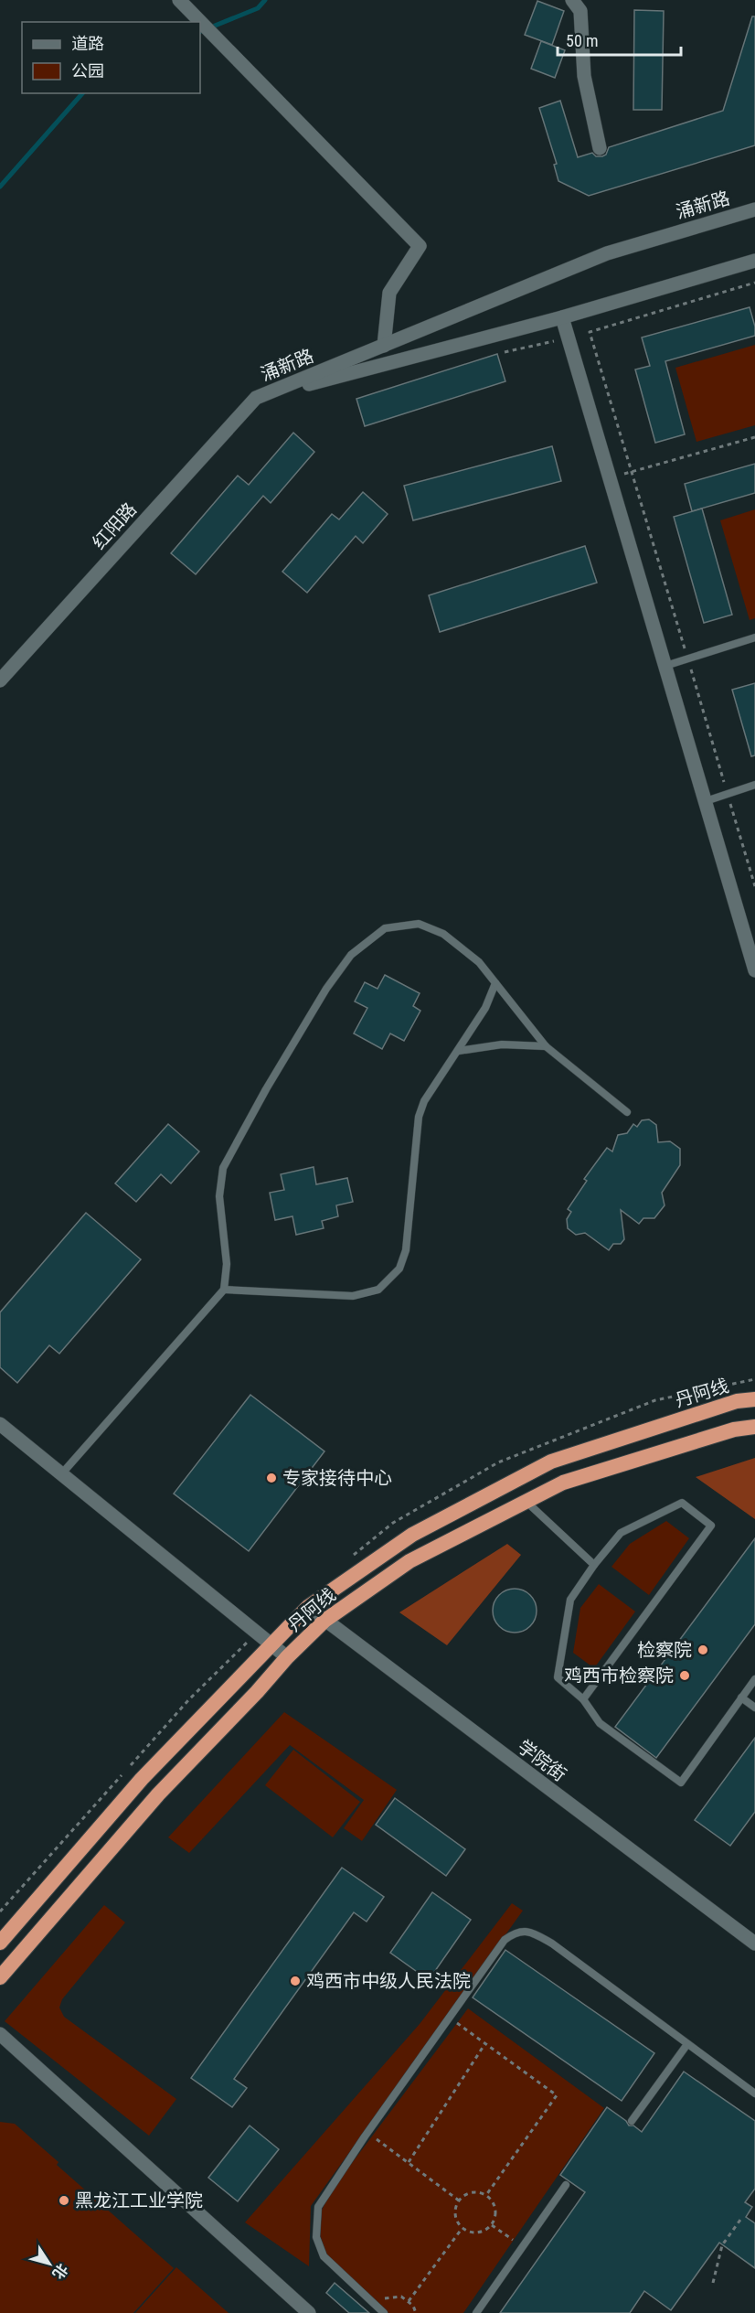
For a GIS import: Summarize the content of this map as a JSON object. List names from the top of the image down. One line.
{"streets":{"highway":["丹阿线"],"street":["涌新路","红阳路","学院街"]},"crossings":[["涌新路","红阳路"],["丹阿线","学院街"]],"places":["专家接待中心","检察院","鸡西市检察院","鸡西市中级人民法院","黑龙江工业学院"],"legend":["道路","公园"],"scale_bar":"50 m","north":"bottom right"}
